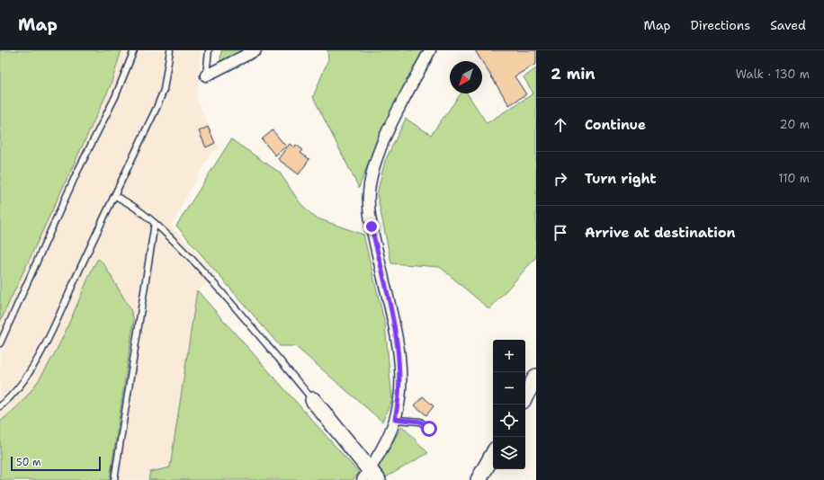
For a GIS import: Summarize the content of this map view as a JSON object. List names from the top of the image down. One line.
{"scale_bar":"50 m","north":"bottom left","page":{"header":"Map","nav":["Map","Directions","Saved"],"heading":["2 min","Walk · 130 m"],"list":[["Continue","20 m"],["Turn right","110 m"],"Arrive at destination"],"map_buttons":["+","−"],"scale":"50 m"}}
